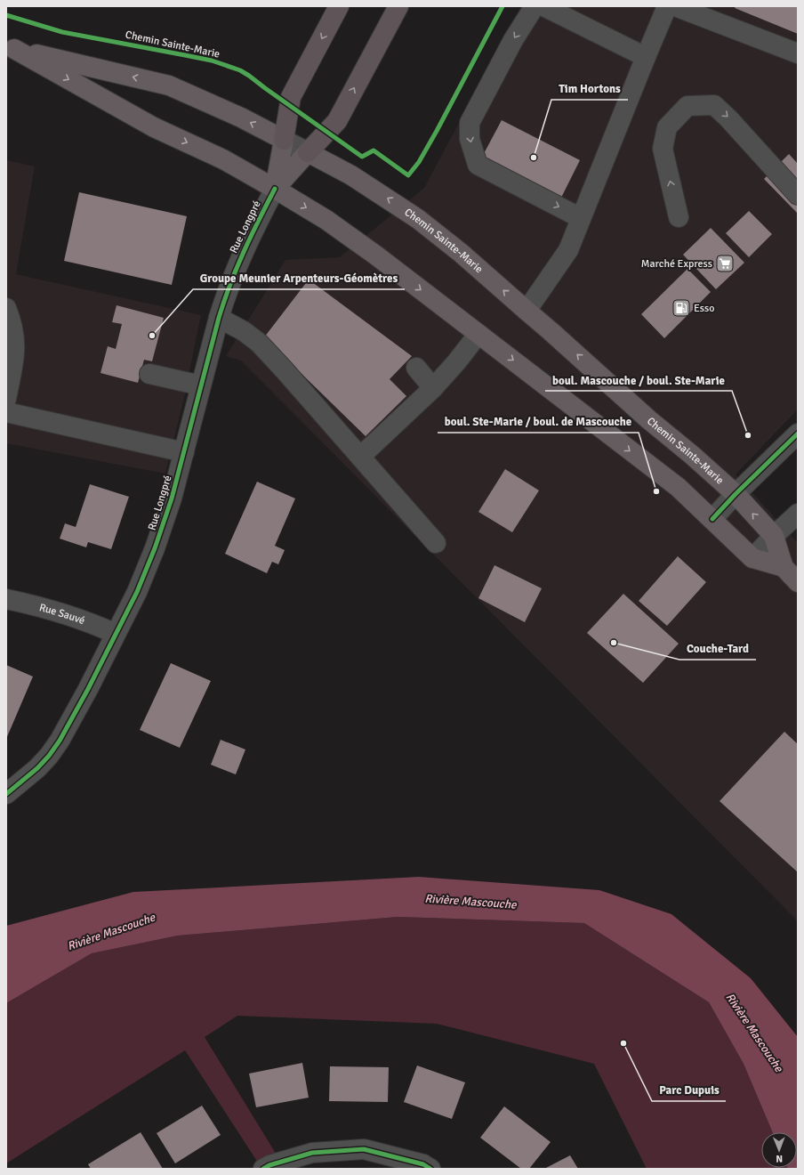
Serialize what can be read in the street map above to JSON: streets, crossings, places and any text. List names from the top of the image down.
{
  "streets": {
    "main road": ["Chemin Sainte-Marie", "Rue Longpré"],
    "street": ["Rue Sauvé"]
  },
  "crossings": [
    ["Chemin Sainte-Marie", "Rue Longpré"],
    ["Rue Longpré", "Rue Sauvé"]
  ],
  "water": ["Rivière Mascouche"],
  "places": {
    "other": [
      "Tim Hortons",
      "Groupe Meunier Arpenteurs-Géomètres",
      "boul. Mascouche / boul. Ste-Marie",
      "boul. Ste-Marie / boul. de Mascouche",
      "Couche-Tard",
      "Parc Dupuis"
    ],
    "supermarket": ["Marché Express"],
    "fuel station": ["Esso"]
  },
  "north": "bottom"
}
